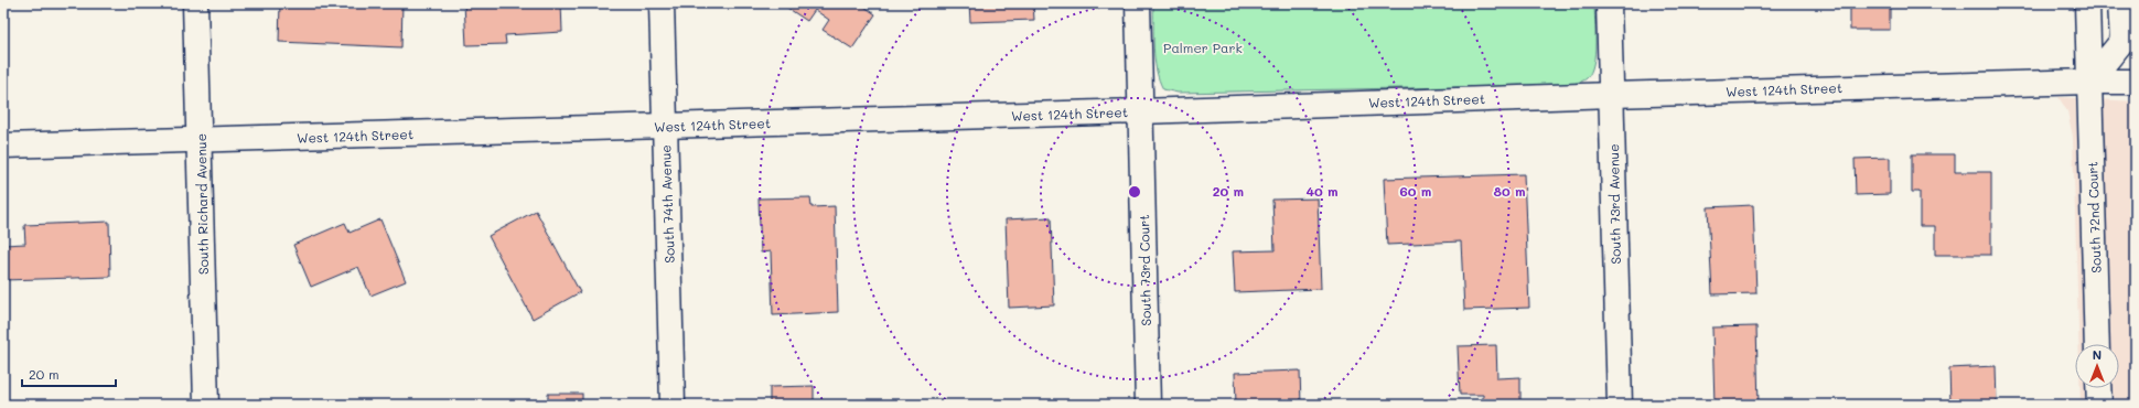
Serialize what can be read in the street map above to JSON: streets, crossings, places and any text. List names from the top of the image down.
{
  "streets": {
    "street": [
      "West 124th Street",
      "South Richard Avenue",
      "South 74th Avenue",
      "South 73rd Avenue",
      "South 72nd Court",
      "South 73rd Court"
    ]
  },
  "crossings": [
    ["West 124th Street", "South Richard Avenue"],
    ["West 124th Street", "South 74th Avenue"],
    ["West 124th Street", "South 73rd Avenue"],
    ["West 124th Street", "South 72nd Court"],
    ["West 124th Street", "South 73rd Court"]
  ],
  "parks": ["Palmer Park"],
  "scale_bar": "20 m",
  "north": "top",
  "rings": [
    "20 m",
    "40 m",
    "60 m",
    "80 m"
  ]
}
